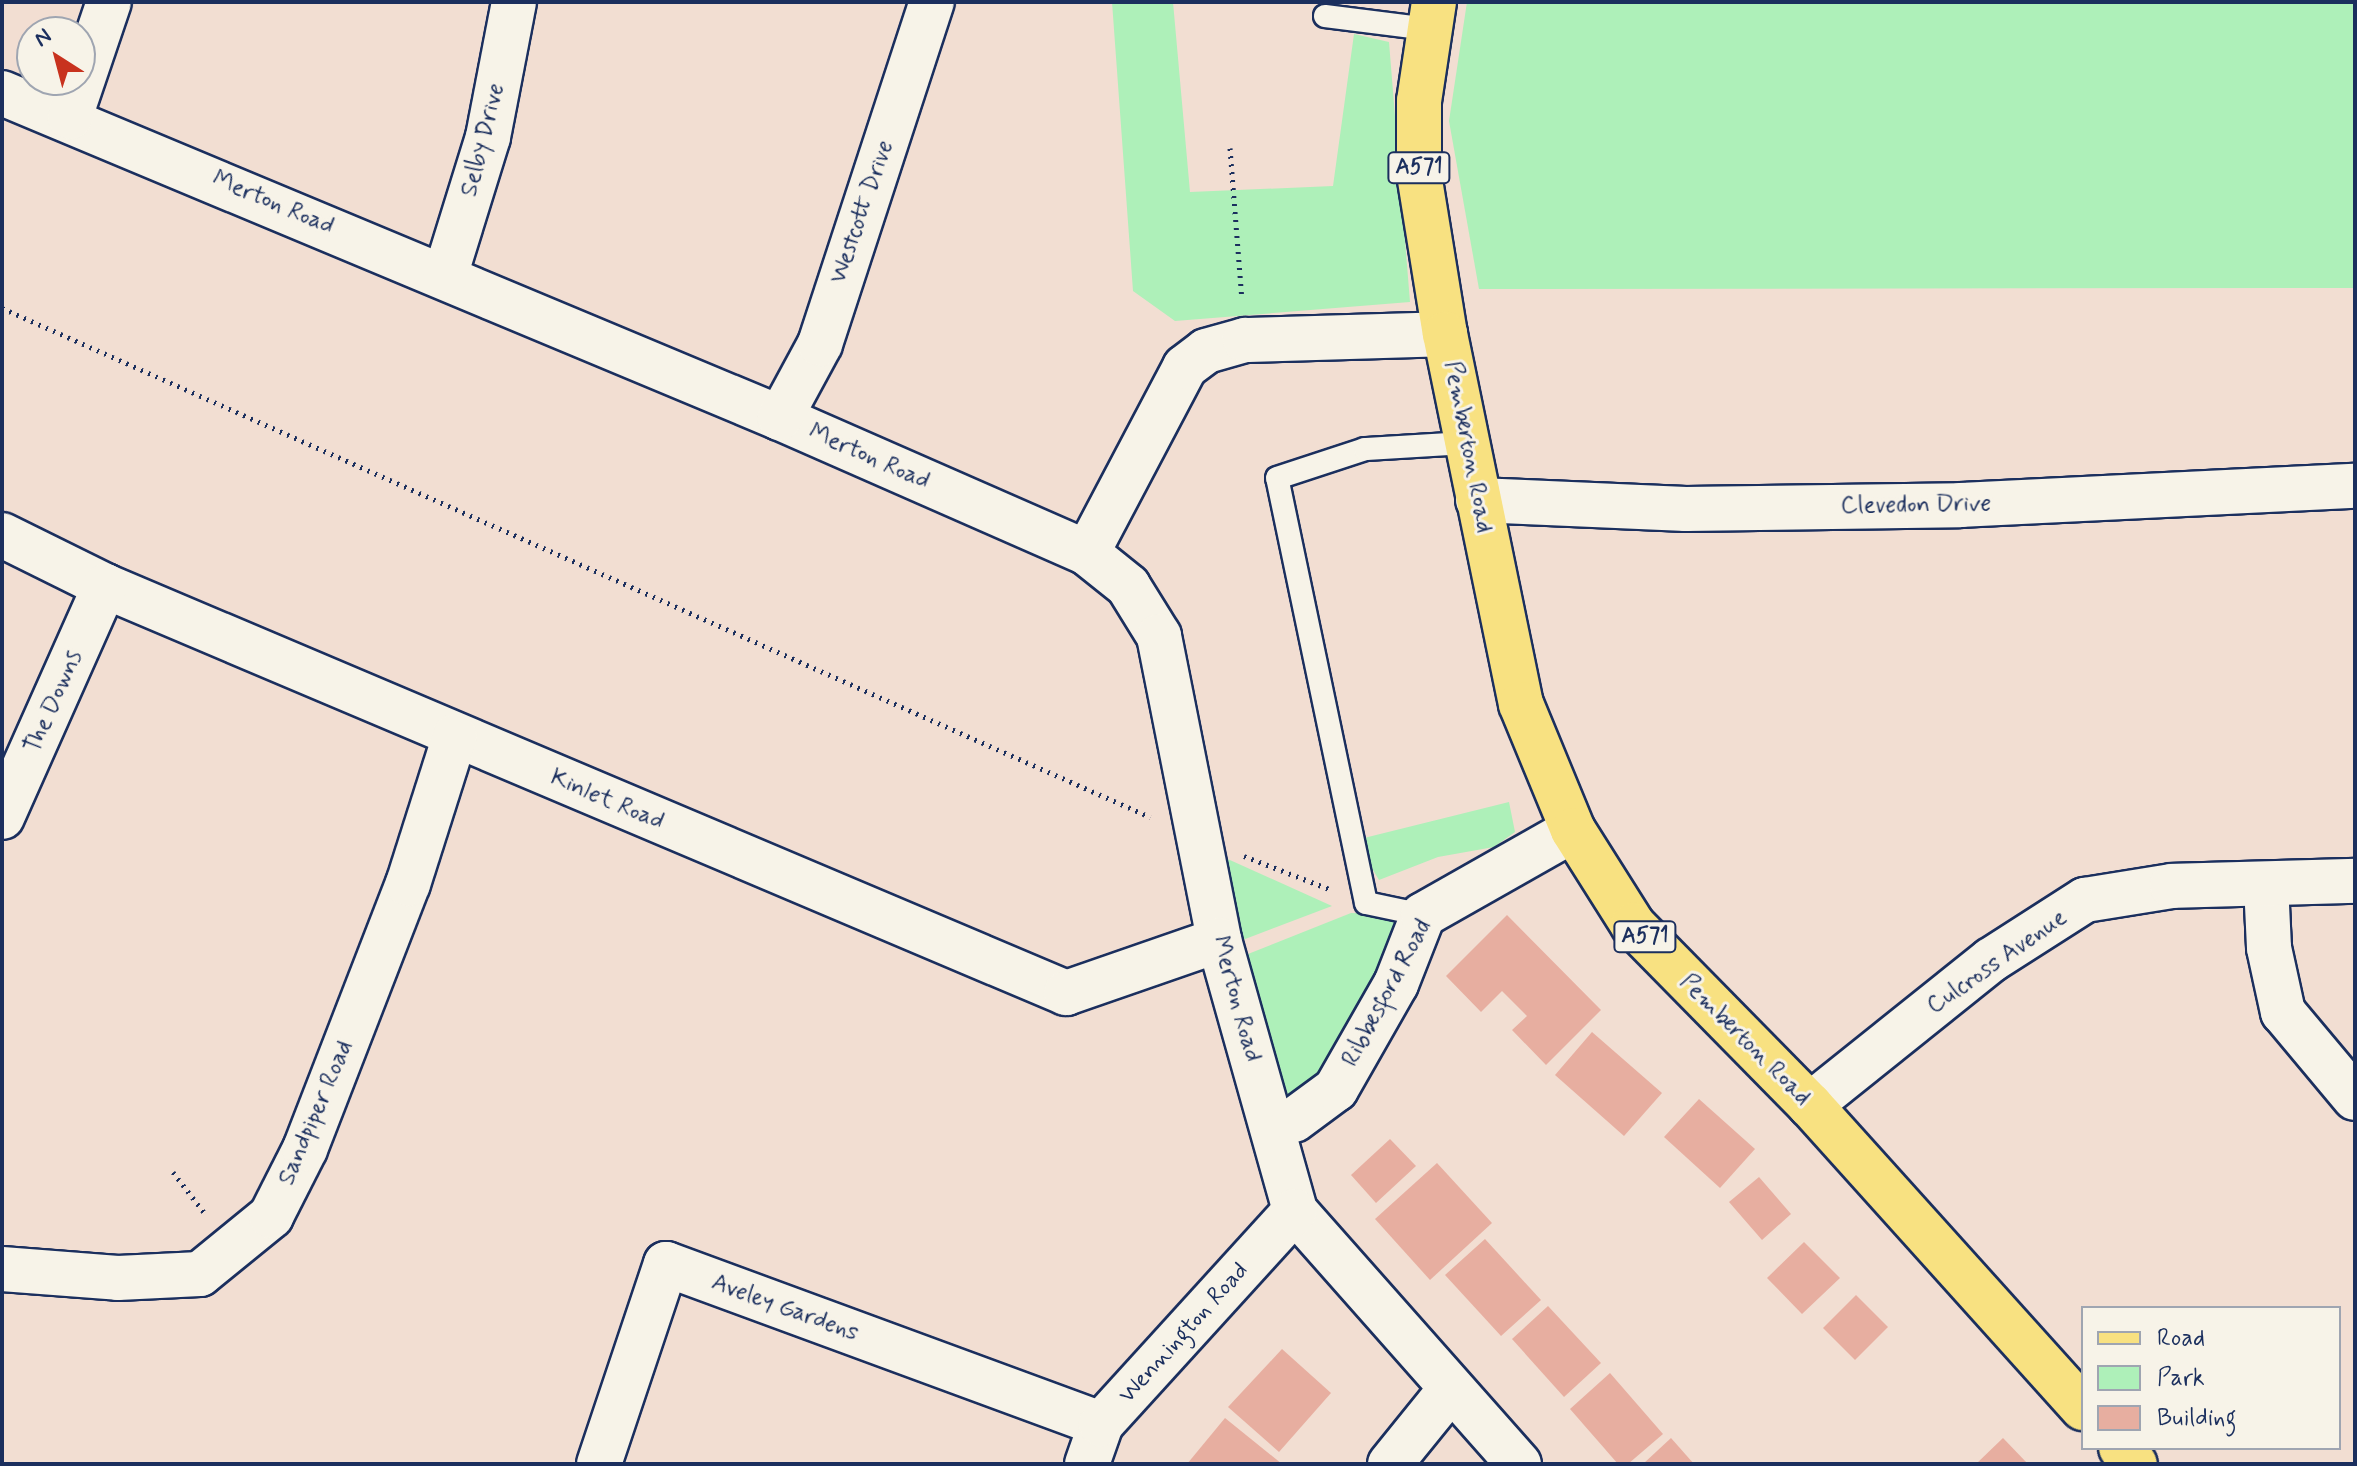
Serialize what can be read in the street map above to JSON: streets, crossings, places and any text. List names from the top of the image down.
{
  "streets": {
    "main road": ["A571", "Pemberton Road"],
    "street": [
      "Selby Drive",
      "Merton Road",
      "Westcott Drive",
      "Clevedon Drive",
      "The Downs",
      "Kinlet Road",
      "Culcross Avenue",
      "Ribbesford Road",
      "Sandpiper Road",
      "Aveley Gardens",
      "Wennington Road"
    ]
  },
  "crossings": [
    ["Selby Drive", "Merton Road"],
    ["A571", "Pemberton Road"],
    ["Merton Road", "Westcott Drive"],
    ["Merton Road", "Kinlet Road"],
    ["Merton Road", "Wennington Road"],
    ["Pemberton Road", "Clevedon Drive"],
    ["Pemberton Road", "Culcross Avenue"],
    ["Pemberton Road", "Ribbesford Road"],
    ["The Downs", "Kinlet Road"],
    ["Kinlet Road", "Sandpiper Road"],
    ["Aveley Gardens", "Wennington Road"]
  ],
  "legend": ["Road", "Park", "Building"],
  "north": "top left"
}
